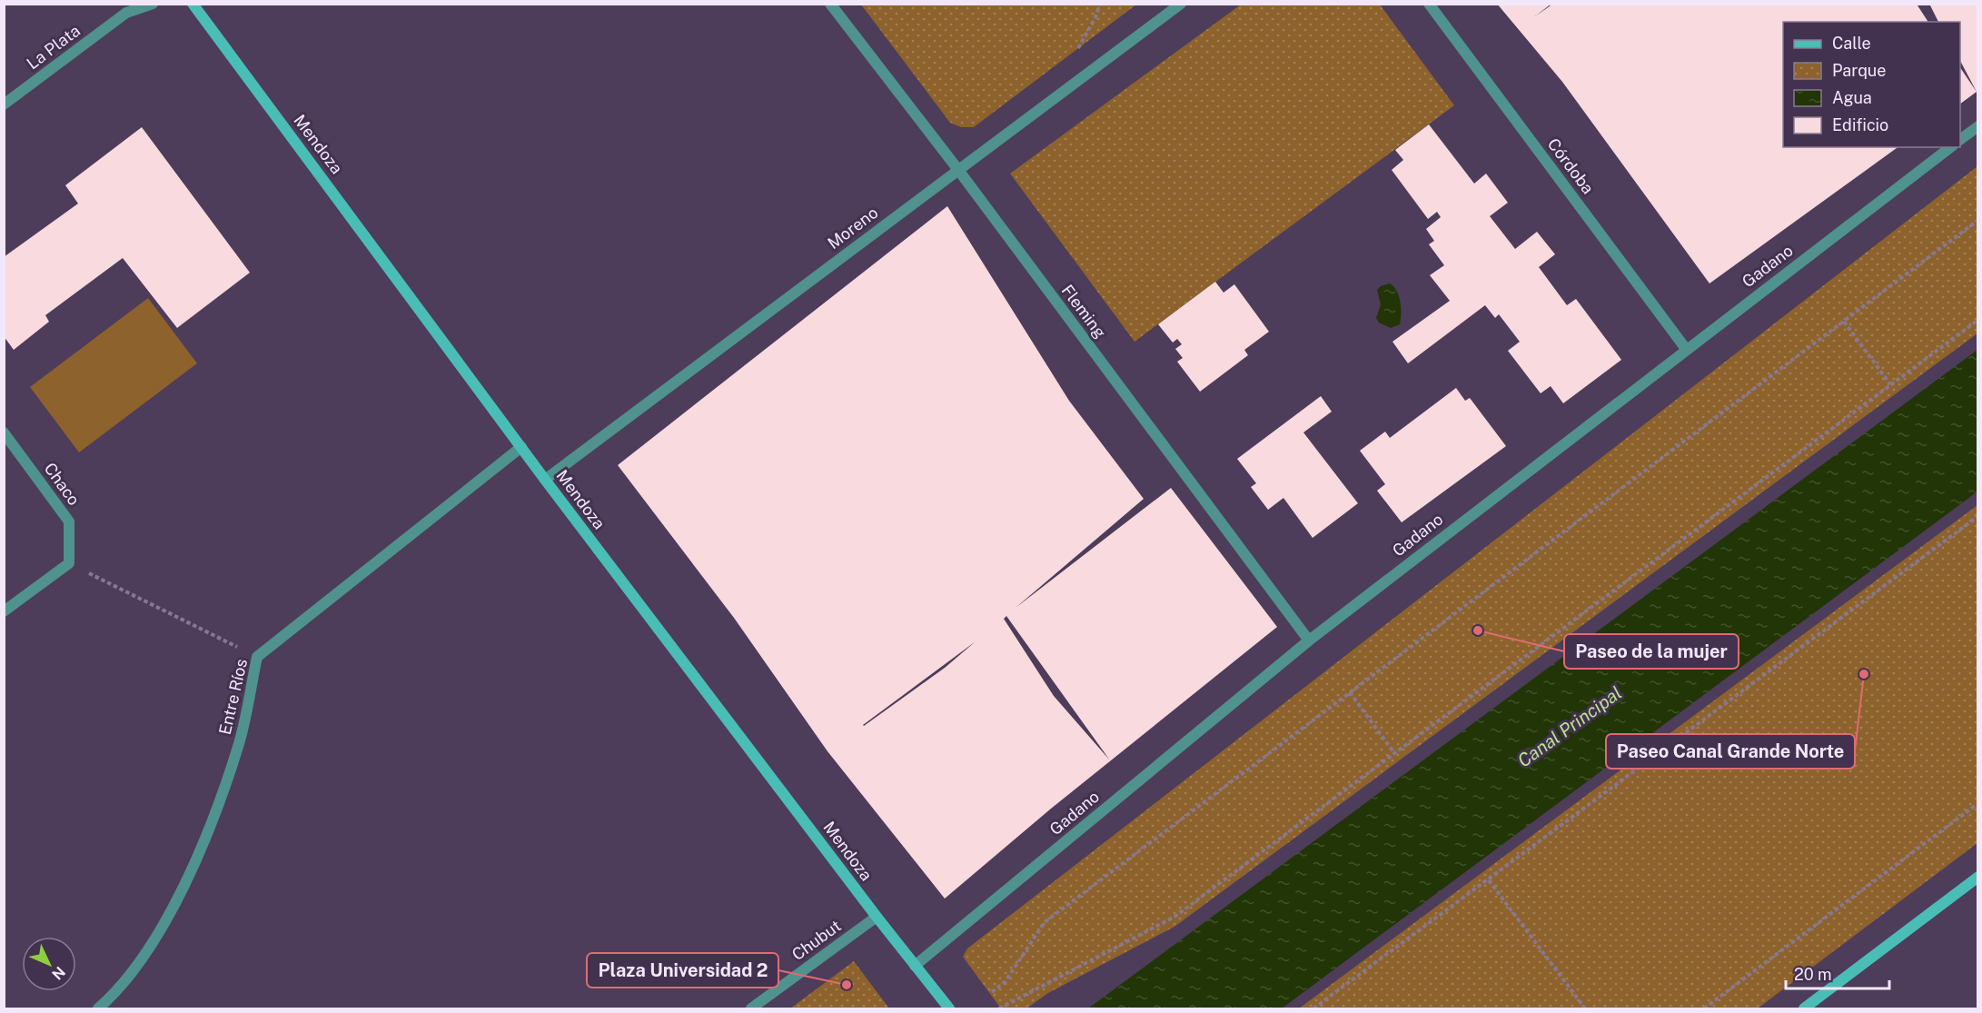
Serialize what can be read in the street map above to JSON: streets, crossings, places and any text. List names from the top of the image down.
{
  "streets": {
    "main road": ["Mendoza"],
    "street": [
      "La Plata",
      "Córdoba",
      "Moreno",
      "Gadano",
      "Fleming",
      "Chaco",
      "Entre Ríos",
      "Chubut"
    ]
  },
  "crossings": [
    ["Mendoza", "Moreno"],
    ["Mendoza", "Gadano"],
    ["Mendoza", "Entre Ríos"],
    ["Mendoza", "Chubut"],
    ["Córdoba", "Gadano"],
    ["Moreno", "Fleming"],
    ["Gadano", "Fleming"]
  ],
  "water": ["Canal Principal"],
  "places": ["Paseo de la mujer", "Paseo Canal Grande Norte", "Plaza Universidad 2"],
  "legend": [
    "Calle",
    "Parque",
    "Agua",
    "Edificio"
  ],
  "scale_bar": "20 m",
  "north": "bottom right"
}
